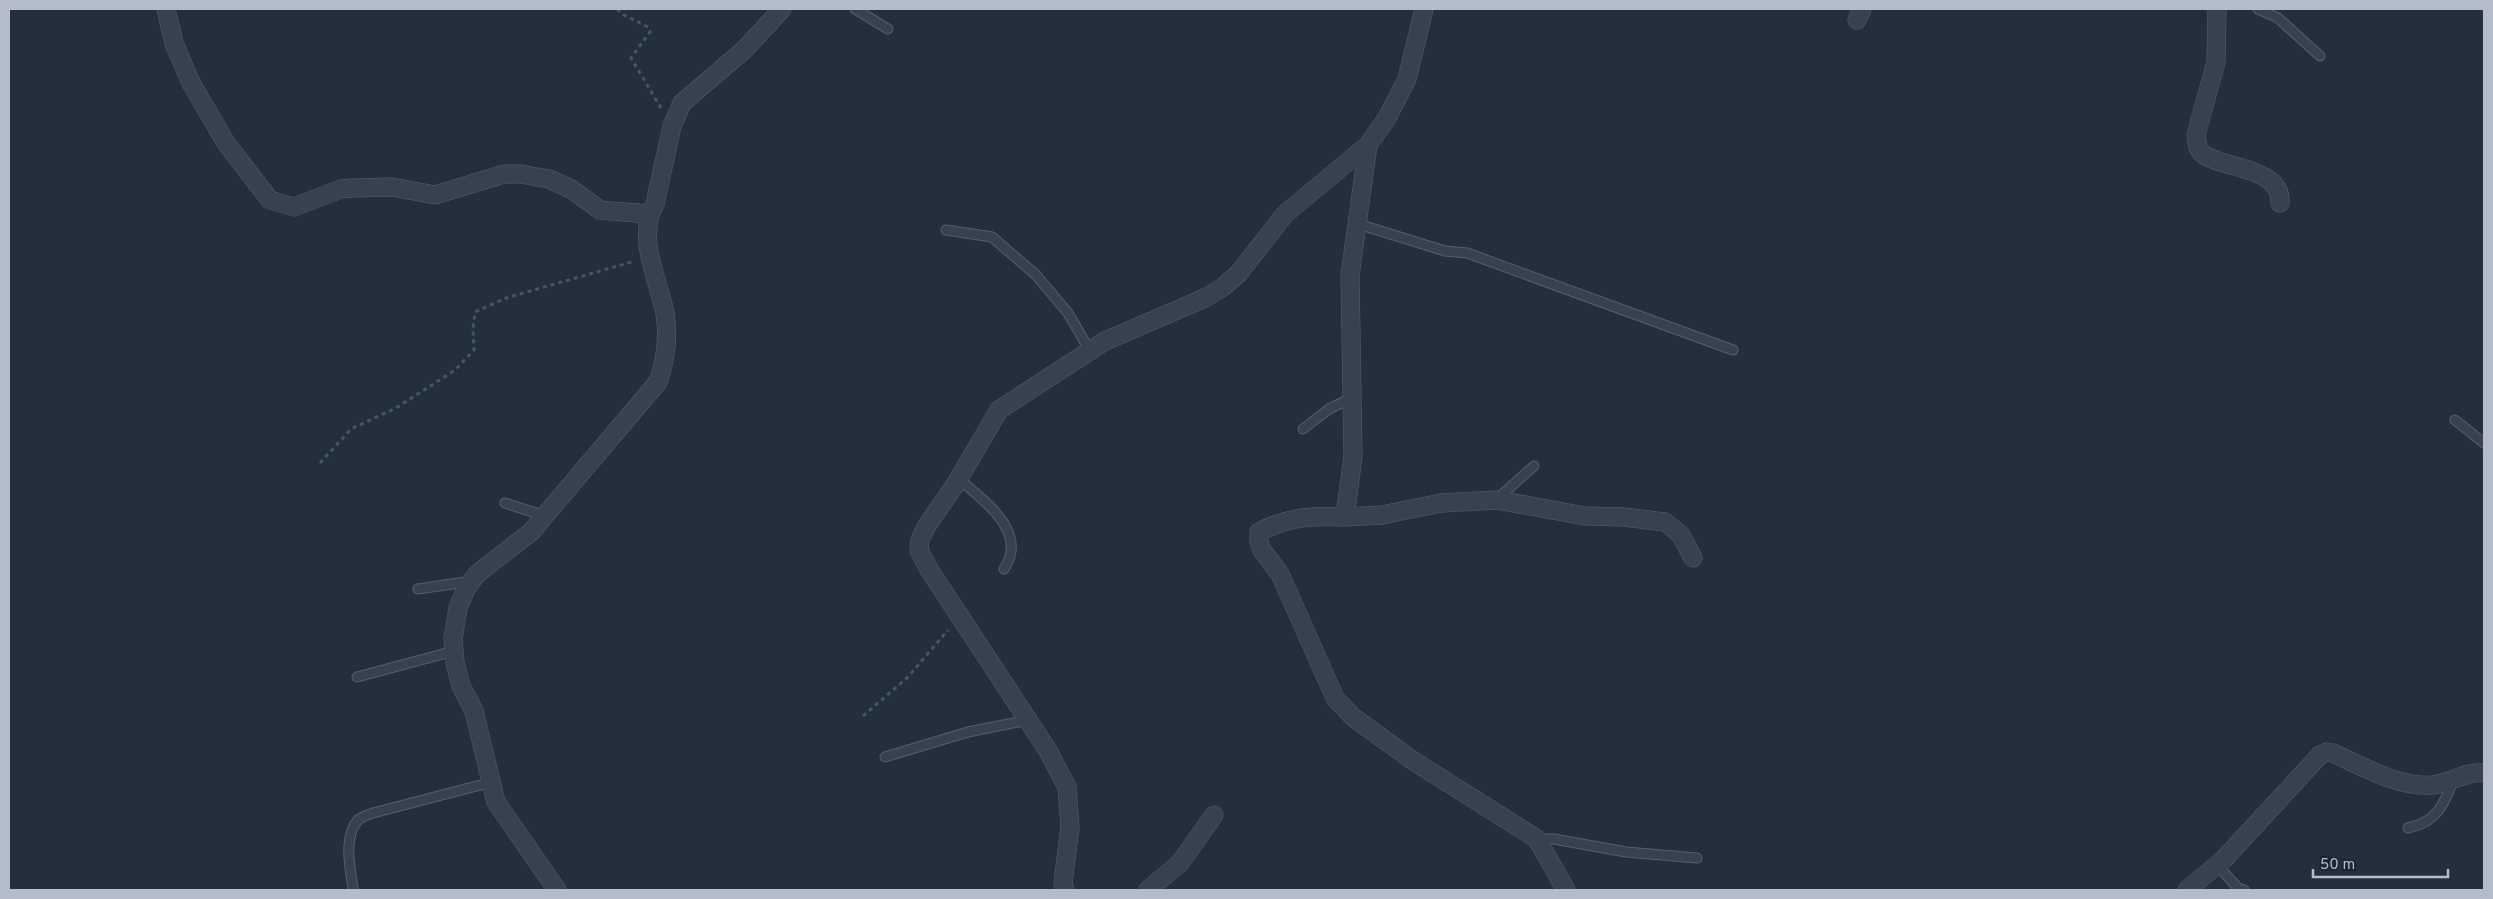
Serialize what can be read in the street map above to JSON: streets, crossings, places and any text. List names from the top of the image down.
{
  "scale_bar": "50 m"
}
